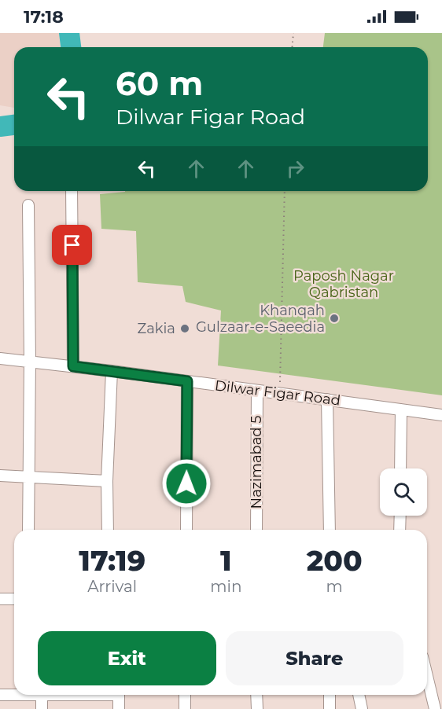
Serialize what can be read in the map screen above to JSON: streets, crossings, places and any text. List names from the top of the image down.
{
  "streets": {
    "street": ["Dilwar Figar Road", "Nazimabad 5"]
  },
  "crossings": [
    ["Dilwar Figar Road", "Nazimabad 5"]
  ],
  "parks": ["Paposh Nagar Qabristan"],
  "places": ["Khanqah Gulzaar-e-Saeedia", "Zakia"],
  "page": {
    "status": "17:18",
    "turn": ["60 m", "Dilwar Figar Road"],
    "eta": [
      "17:19",
      "Arrival",
      "1",
      "min",
      "200",
      "m"
    ],
    "buttons": ["Exit", "Share"]
  }
}
